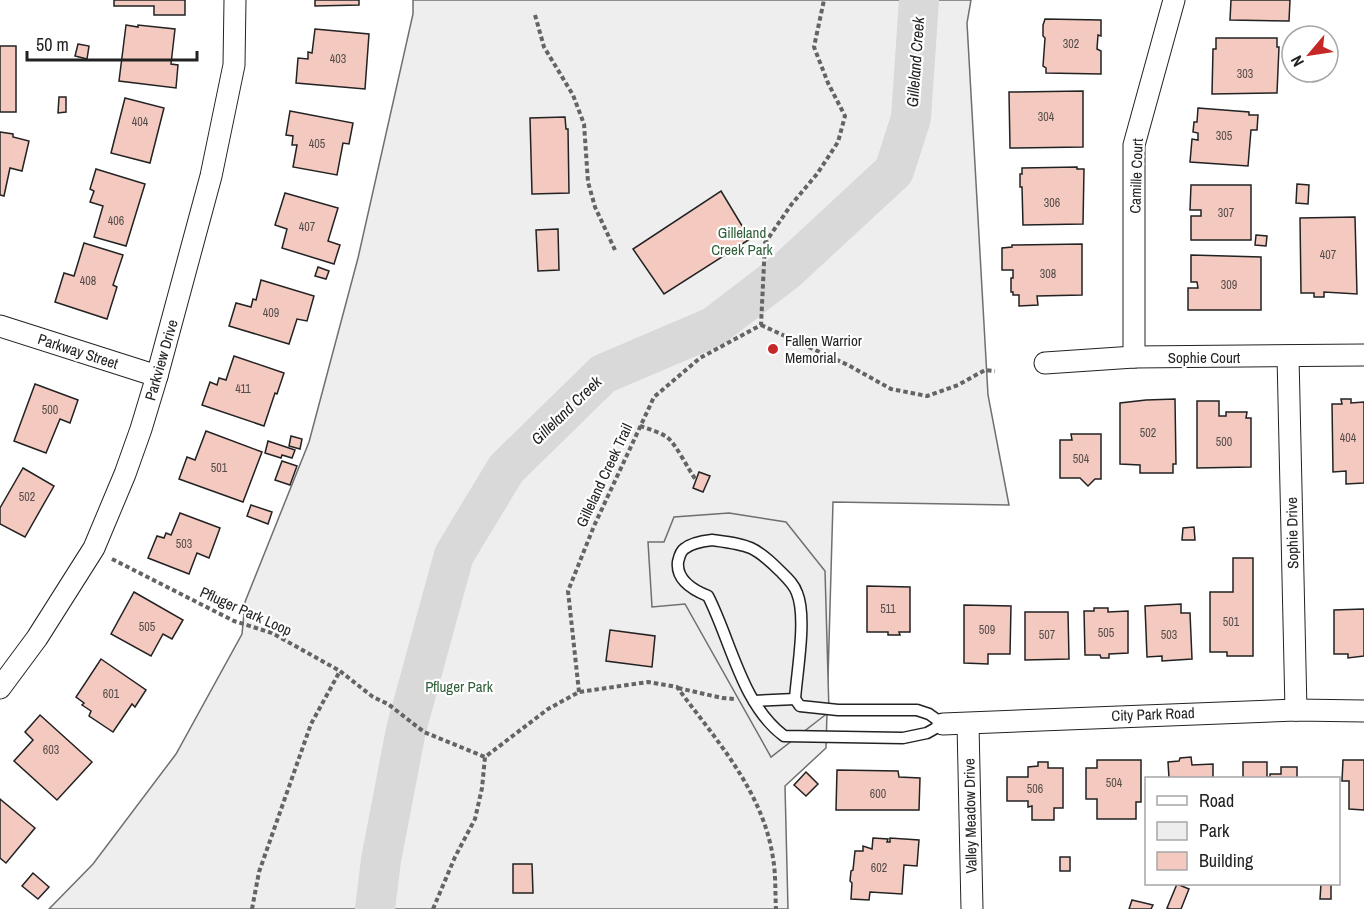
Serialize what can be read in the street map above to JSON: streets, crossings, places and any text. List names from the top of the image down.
{
  "streets": {
    "street": [
      "Camille Court",
      "Parkway Street",
      "Sophie Court",
      "Parkview Drive",
      "Sophie Drive",
      "City Park Road",
      "Valley Meadow Drive"
    ],
    "path": ["Gilleland Creek Trail", "Pfluger Park Loop"]
  },
  "crossings": [
    ["Camille Court", "Sophie Court"],
    ["Parkway Street", "Parkview Drive"],
    ["Sophie Court", "Sophie Drive"],
    ["Sophie Drive", "City Park Road"],
    ["City Park Road", "Valley Meadow Drive"]
  ],
  "water": ["Gilleland Creek"],
  "parks": ["Gilleland Creek Park", "Pfluger Park"],
  "places": ["Fallen Warrior Memorial"],
  "house_numbers": [
    "302",
    "403",
    "303",
    "304",
    "404",
    "305",
    "405",
    "306",
    "307",
    "406",
    "407",
    "407",
    "308",
    "408",
    "309",
    "409",
    "411",
    "500",
    "502",
    "404",
    "500",
    "504",
    "501",
    "502",
    "503",
    "511",
    "501",
    "505",
    "509",
    "505",
    "507",
    "503",
    "601",
    "603",
    "504",
    "506",
    "600",
    "602"
  ],
  "legend": ["Road", "Park", "Building"],
  "scale_bar": "50 m",
  "north": "bottom left"
}
